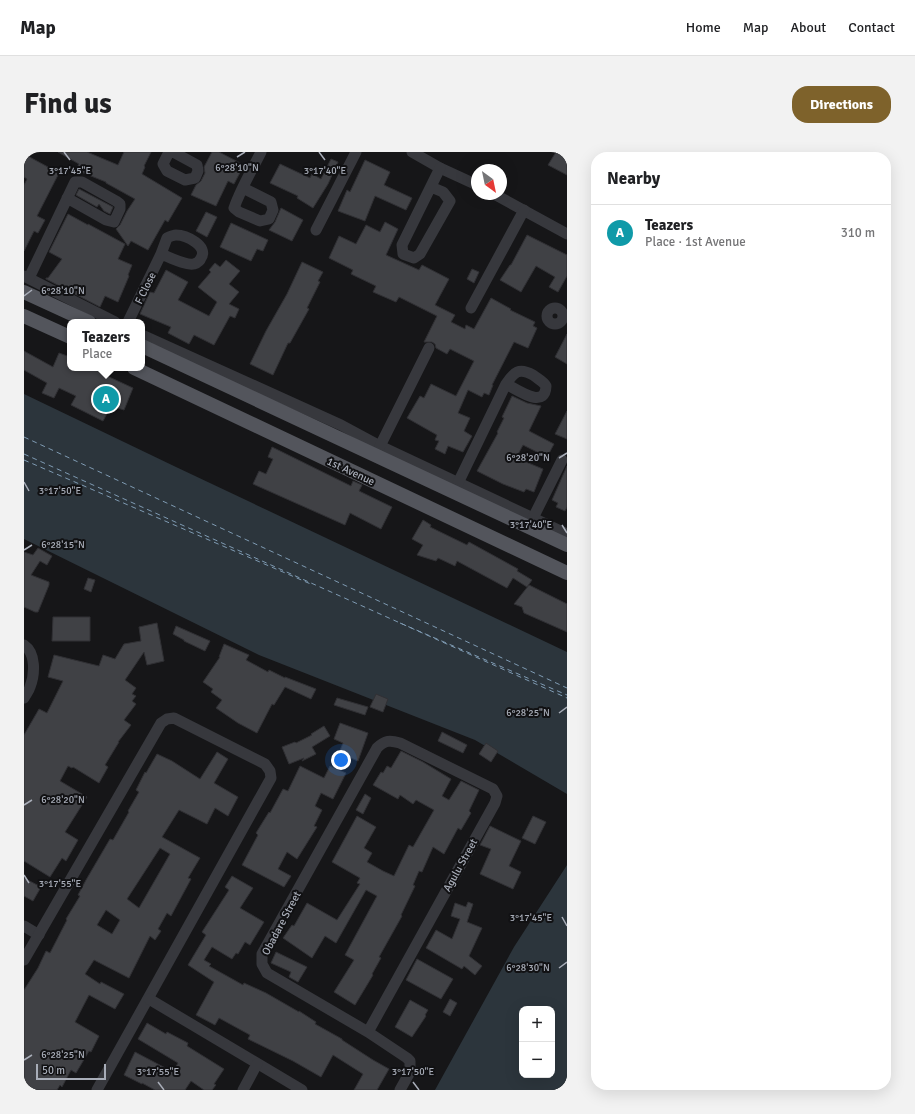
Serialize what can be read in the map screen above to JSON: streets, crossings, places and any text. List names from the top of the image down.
{
  "streets": {
    "main road": ["1st Avenue"],
    "street": ["F Close", "Agulu Street", "Obadare Street"]
  },
  "crossings": [
    ["Agulu Street", "Obadare Street"]
  ],
  "scale_bar": "50 m",
  "north": "bottom right",
  "page": {
    "header": "Map",
    "nav": [
      "Home",
      "Map",
      "About",
      "Contact"
    ],
    "buttons": "Directions",
    "title": "Find us",
    "heading": "Nearby",
    "list": [
      {
        "mark": "A",
        "name": "Teazers",
        "note": "Place · 1st Avenue",
        "value": "310 m"
      }
    ],
    "popup": ["Teazers", "Place"],
    "pins": "A",
    "map_buttons": ["+", "−"],
    "scale": "50 m"
  },
  "coordinates": [
    "6°28'10\"N",
    "3°17'45\"E",
    "3°17'40\"E",
    "6°28'20\"N",
    "3°17'50\"E",
    "6°28'15\"N",
    "6°28'25\"N",
    "3°17'55\"E",
    "6°28'30\"N"
  ]
}
